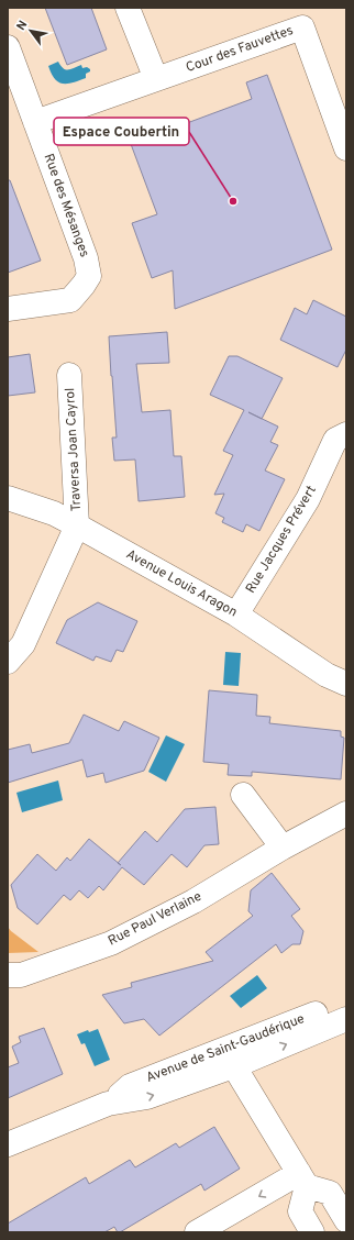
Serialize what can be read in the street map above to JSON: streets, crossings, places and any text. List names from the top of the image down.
{
  "streets": {
    "street": [
      "Cour des Fauvettes",
      "Rue des Mésanges",
      "Traversa Joan Cayrol",
      "Rue Jacques Prévert",
      "Avenue Louis Aragon",
      "Rue Paul Verlaine",
      "Avenue de Saint-Gaudérique"
    ]
  },
  "crossings": [
    ["Cour des Fauvettes", "Rue des Mésanges"],
    ["Traversa Joan Cayrol", "Avenue Louis Aragon"],
    ["Rue Jacques Prévert", "Avenue Louis Aragon"]
  ],
  "places": ["Espace Coubertin"],
  "north": "top left"
}
